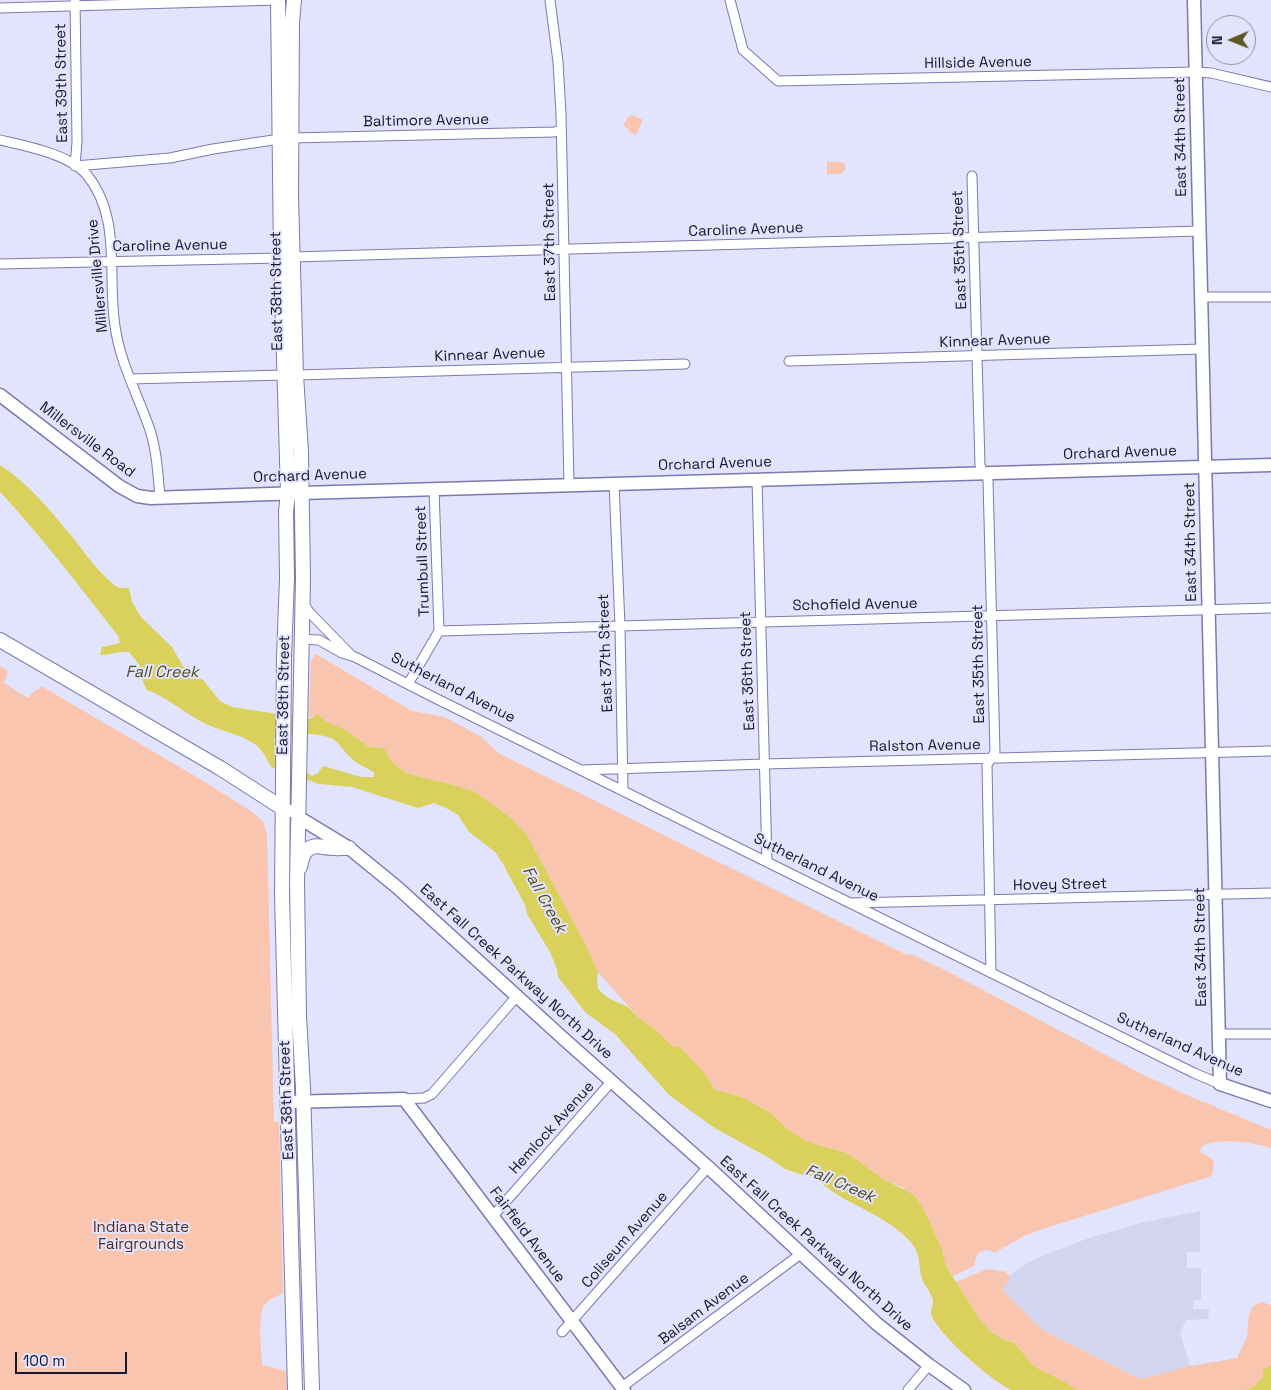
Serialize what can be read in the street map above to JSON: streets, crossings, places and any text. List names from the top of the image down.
{
  "streets": {
    "main road": [
      "East 34th Street",
      "East 38th Street",
      "Millersville Road",
      "Orchard Avenue",
      "Sutherland Avenue",
      "East Fall Creek Parkway North Drive",
      "Fairfield Avenue"
    ],
    "street": [
      "Hillside Avenue",
      "East 39th Street",
      "Baltimore Avenue",
      "Caroline Avenue",
      "East 37th Street",
      "East 35th Street",
      "Millersville Drive",
      "Kinnear Avenue",
      "Trumbull Street",
      "Schofield Avenue",
      "East 36th Street",
      "Ralston Avenue",
      "Hovey Street",
      "Hemlock Avenue",
      "Coliseum Avenue",
      "Balsam Avenue"
    ]
  },
  "crossings": [
    ["Hillside Avenue", "East 34th Street"],
    ["East 39th Street", "Baltimore Avenue"],
    ["East 39th Street", "Millersville Drive"],
    ["Baltimore Avenue", "East 37th Street"],
    ["Baltimore Avenue", "Millersville Drive"],
    ["Baltimore Avenue", "East 38th Street"],
    ["East 34th Street", "Caroline Avenue"],
    ["East 34th Street", "Kinnear Avenue"],
    ["East 34th Street", "Orchard Avenue"],
    ["East 34th Street", "Schofield Avenue"],
    ["East 34th Street", "Sutherland Avenue"],
    ["East 34th Street", "Ralston Avenue"],
    ["East 34th Street", "Hovey Street"],
    ["Caroline Avenue", "East 37th Street"],
    ["Caroline Avenue", "East 35th Street"],
    ["Caroline Avenue", "Millersville Drive"],
    ["Caroline Avenue", "East 38th Street"],
    ["East 37th Street", "Kinnear Avenue"],
    ["East 37th Street", "Orchard Avenue"],
    ["East 37th Street", "Schofield Avenue"],
    ["East 37th Street", "Sutherland Avenue"],
    ["East 37th Street", "Ralston Avenue"],
    ["East 35th Street", "Kinnear Avenue"],
    ["East 35th Street", "Orchard Avenue"],
    ["East 35th Street", "Schofield Avenue"],
    ["East 35th Street", "Sutherland Avenue"],
    ["East 35th Street", "Ralston Avenue"],
    ["East 35th Street", "Hovey Street"],
    ["Millersville Drive", "Kinnear Avenue"],
    ["Millersville Drive", "Millersville Road"],
    ["Millersville Drive", "Orchard Avenue"],
    ["East 38th Street", "Kinnear Avenue"],
    ["East 38th Street", "Orchard Avenue"],
    ["East 38th Street", "Sutherland Avenue"],
    ["East 38th Street", "East Fall Creek Parkway North Drive"],
    ["Millersville Road", "Orchard Avenue"],
    ["Orchard Avenue", "Trumbull Street"],
    ["Orchard Avenue", "East 36th Street"],
    ["Trumbull Street", "Schofield Avenue"],
    ["Trumbull Street", "Sutherland Avenue"],
    ["Schofield Avenue", "East 36th Street"],
    ["East 36th Street", "Sutherland Avenue"],
    ["East 36th Street", "Ralston Avenue"],
    ["Sutherland Avenue", "Ralston Avenue"],
    ["Sutherland Avenue", "Hovey Street"],
    ["East Fall Creek Parkway North Drive", "Hemlock Avenue"],
    ["East Fall Creek Parkway North Drive", "Coliseum Avenue"],
    ["East Fall Creek Parkway North Drive", "Balsam Avenue"],
    ["Hemlock Avenue", "Fairfield Avenue"],
    ["Fairfield Avenue", "Coliseum Avenue"],
    ["Fairfield Avenue", "Balsam Avenue"]
  ],
  "water": ["Fall Creek"],
  "parks": ["Indiana State Fairgrounds"],
  "scale_bar": "100 m",
  "north": "left"
}
